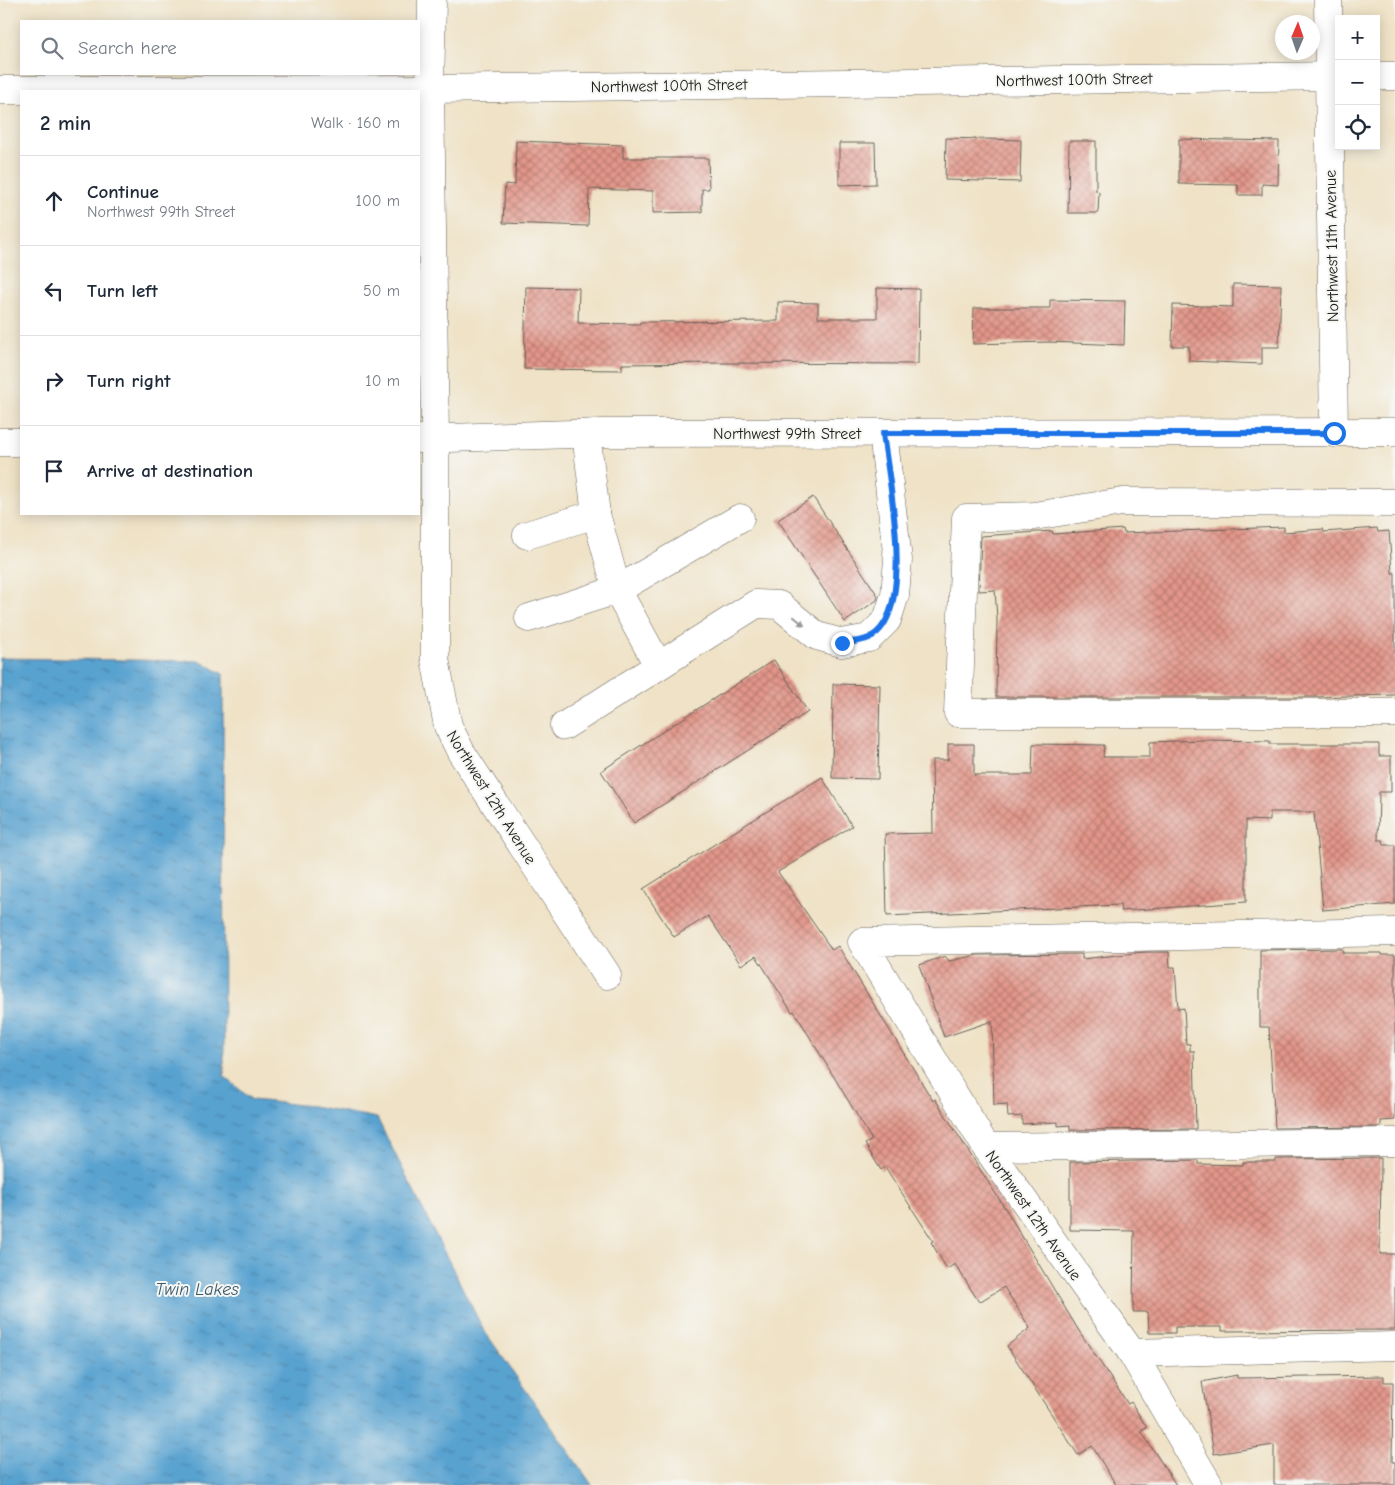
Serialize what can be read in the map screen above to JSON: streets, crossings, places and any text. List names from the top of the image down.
{
  "streets": {
    "street": [
      "Northwest 100th Street",
      "Northwest 11th Avenue",
      "Northwest 99th Street",
      "Northwest 12th Avenue"
    ]
  },
  "crossings": [
    ["Northwest 100th Street", "Northwest 11th Avenue"],
    ["Northwest 100th Street", "Northwest 12th Avenue"],
    ["Northwest 11th Avenue", "Northwest 99th Street"],
    ["Northwest 99th Street", "Northwest 12th Avenue"]
  ],
  "water": ["Twin Lakes"],
  "north": "top",
  "page": {
    "map_buttons": ["+", "−"],
    "search": "Search here",
    "heading": ["2 min", "Walk · 160 m"],
    "list": [
      ["Continue", "Northwest 99th Street", "100 m"],
      ["Turn left", "50 m"],
      ["Turn right", "10 m"],
      "Arrive at destination"
    ]
  }
}
